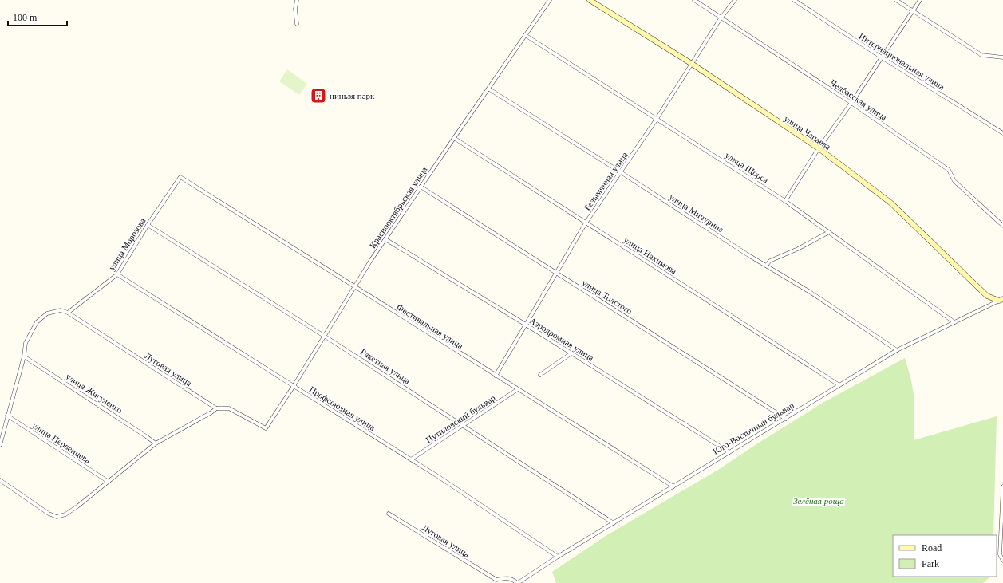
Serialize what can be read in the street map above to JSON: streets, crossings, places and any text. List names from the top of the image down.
{
  "streets": {
    "main road": ["улица Чапаева"],
    "street": [
      "Интернациональная улица",
      "Челбасская улица",
      "улица Щорса",
      "Безымянная улица",
      "Краснооктябрьская улица",
      "улица Мичурина",
      "улица Морозова",
      "улица Нахимова",
      "улица Толстого",
      "Фестивальная улица",
      "Аэродромная улица",
      "Ракетная улица",
      "Луговая улица",
      "улица Жигуленко",
      "Профсоюзная улица",
      "Путиловский бульвар",
      "Юго-Восточный бульвар",
      "улица Первенцева"
    ]
  },
  "crossings": [
    ["Челбасская улица", "Безымянная улица"],
    ["улица Чапаева", "Безымянная улица"],
    ["улица Чапаева", "Юго-Восточный бульвар"],
    ["улица Щорса", "Безымянная улица"],
    ["улица Щорса", "Краснооктябрьская улица"],
    ["улица Щорса", "Юго-Восточный бульвар"],
    ["Безымянная улица", "улица Мичурина"],
    ["Безымянная улица", "улица Нахимова"],
    ["Безымянная улица", "улица Толстого"],
    ["Безымянная улица", "Фестивальная улица"],
    ["Безымянная улица", "Аэродромная улица"],
    ["Краснооктябрьская улица", "улица Мичурина"],
    ["Краснооктябрьская улица", "улица Нахимова"],
    ["Краснооктябрьская улица", "улица Толстого"],
    ["Краснооктябрьская улица", "Фестивальная улица"],
    ["Краснооктябрьская улица", "Аэродромная улица"],
    ["Краснооктябрьская улица", "Ракетная улица"],
    ["Краснооктябрьская улица", "Луговая улица"],
    ["Краснооктябрьская улица", "Профсоюзная улица"],
    ["улица Мичурина", "Юго-Восточный бульвар"],
    ["улица Морозова", "Фестивальная улица"],
    ["улица Морозова", "Ракетная улица"],
    ["улица Морозова", "Луговая улица"],
    ["улица Морозова", "Профсоюзная улица"],
    ["улица Нахимова", "Юго-Восточный бульвар"],
    ["улица Толстого", "Юго-Восточный бульвар"],
    ["Фестивальная улица", "Путиловский бульвар"],
    ["Фестивальная улица", "Юго-Восточный бульвар"],
    ["Аэродромная улица", "Юго-Восточный бульвар"],
    ["Ракетная улица", "Путиловский бульвар"],
    ["Ракетная улица", "Юго-Восточный бульвар"],
    ["Луговая улица", "Юго-Восточный бульвар"],
    ["Профсоюзная улица", "Путиловский бульвар"],
    ["Профсоюзная улица", "Юго-Восточный бульвар"]
  ],
  "parks": ["Зелёная роща"],
  "places": {
    "building": ["ниньзя парк"]
  },
  "legend": ["Road", "Park"],
  "scale_bar": "100 m"
}
